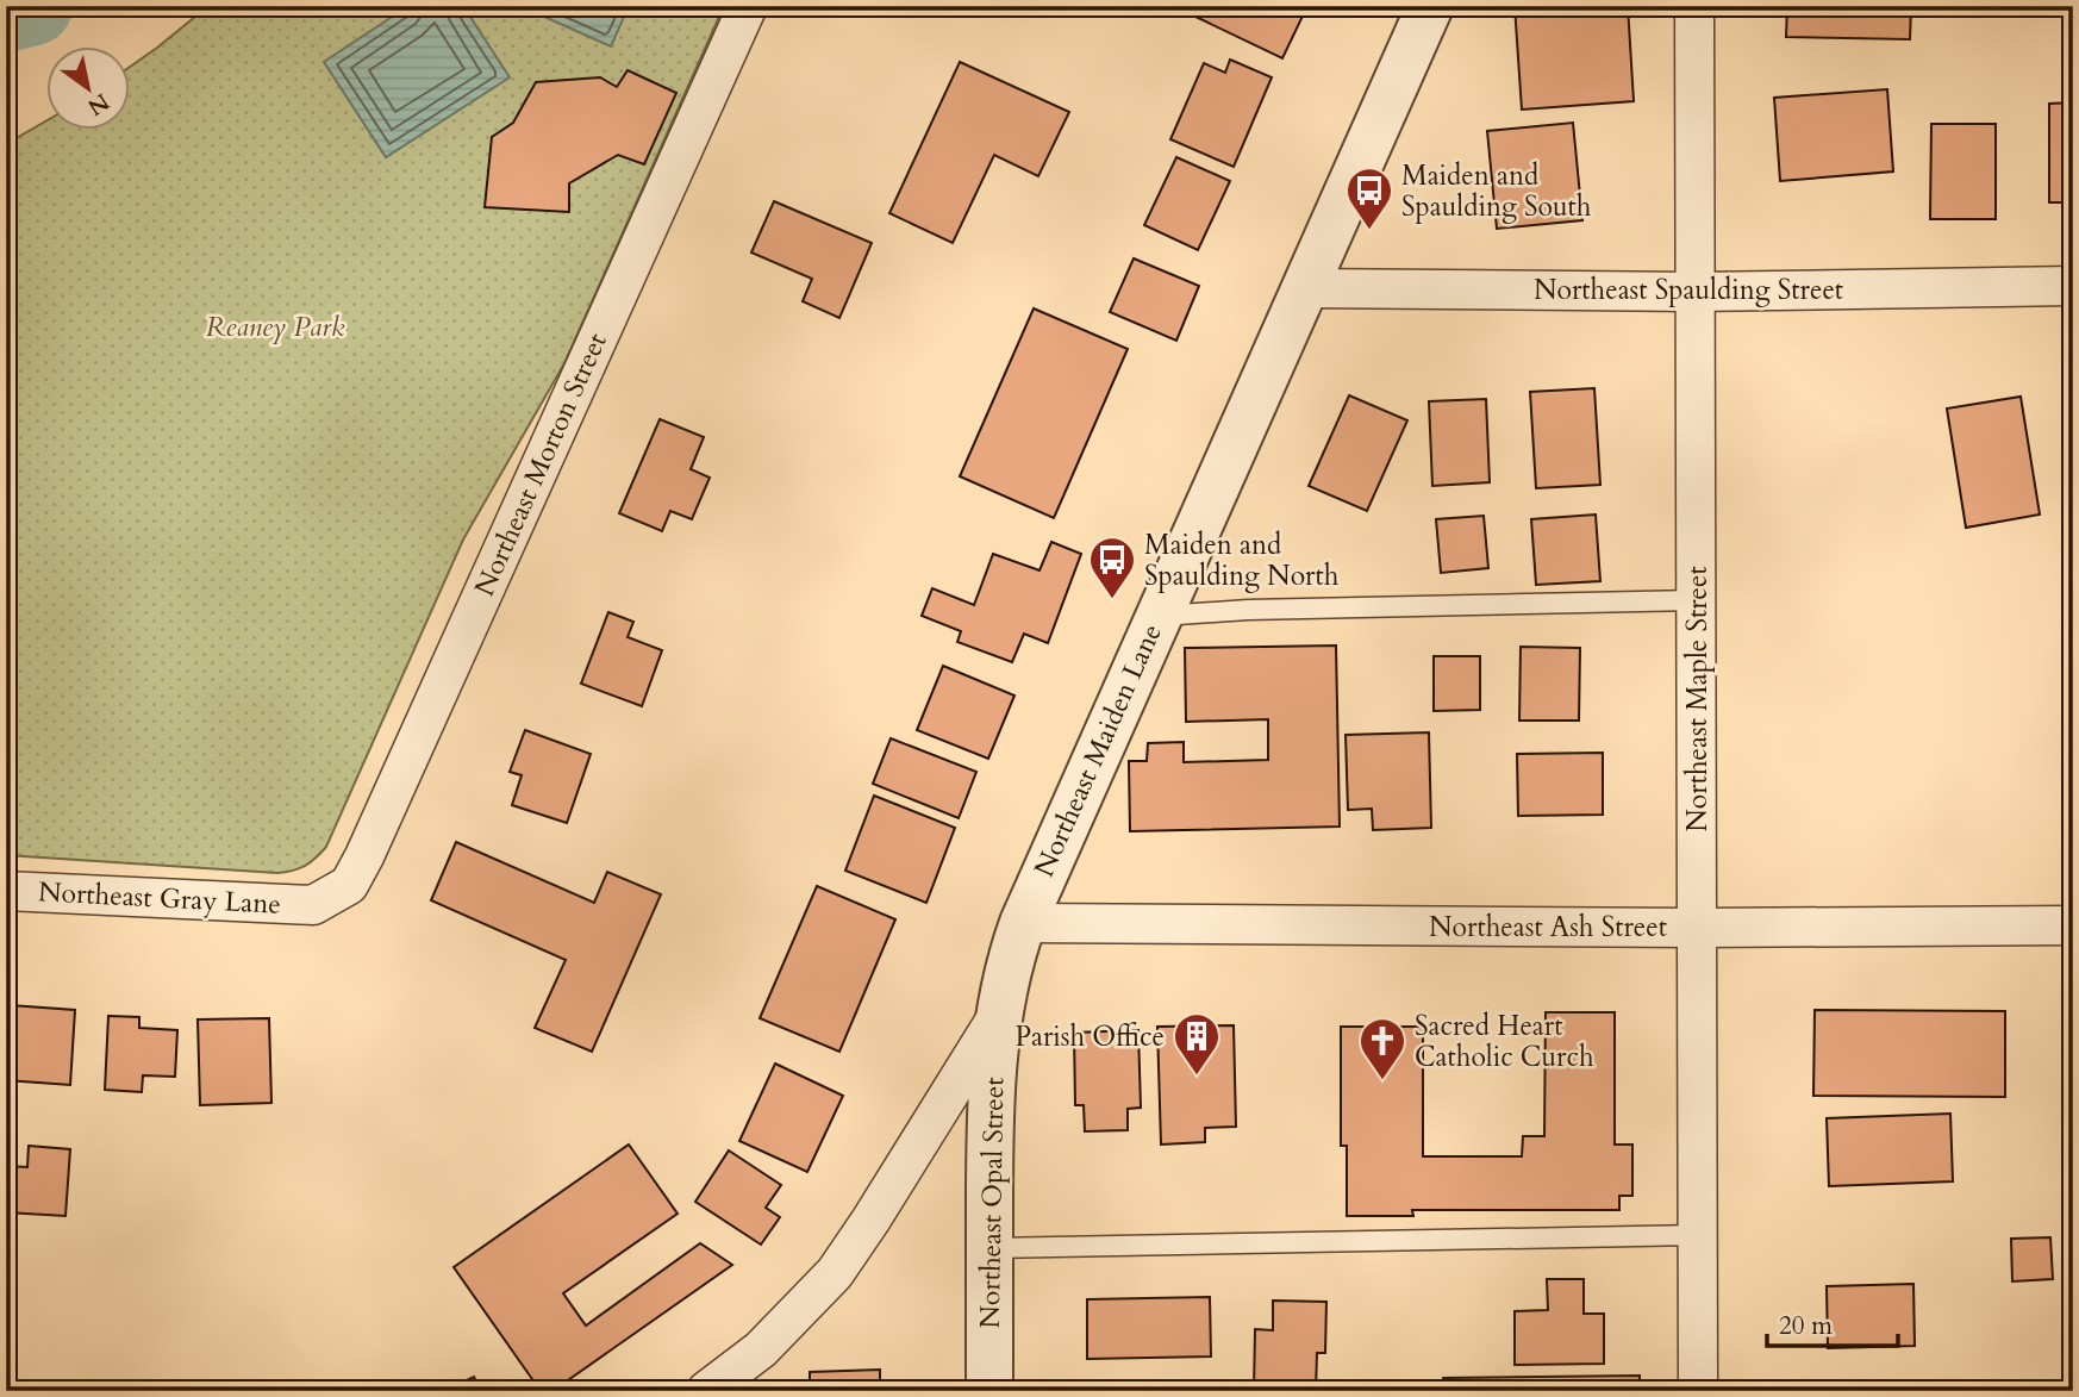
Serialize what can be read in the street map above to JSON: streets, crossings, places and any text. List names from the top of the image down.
{
  "streets": {
    "street": [
      "Northeast Spaulding Street",
      "Northeast Morton Street",
      "Northeast Maple Street",
      "Northeast Maiden Lane",
      "Northeast Gray Lane",
      "Northeast Ash Street",
      "Northeast Opal Street"
    ]
  },
  "crossings": [
    ["Northeast Spaulding Street", "Northeast Maple Street"],
    ["Northeast Spaulding Street", "Northeast Maiden Lane"],
    ["Northeast Morton Street", "Northeast Gray Lane"],
    ["Northeast Maple Street", "Northeast Ash Street"],
    ["Northeast Maiden Lane", "Northeast Ash Street"],
    ["Northeast Maiden Lane", "Northeast Opal Street"]
  ],
  "parks": ["Reaney Park"],
  "places": {
    "bus stop": ["Maiden and Spaulding South", "Maiden and Spaulding North"],
    "building": ["Parish Office"],
    "church": ["Sacred Heart Catholic Curch"]
  },
  "scale_bar": "20 m",
  "north": "bottom right"
}
